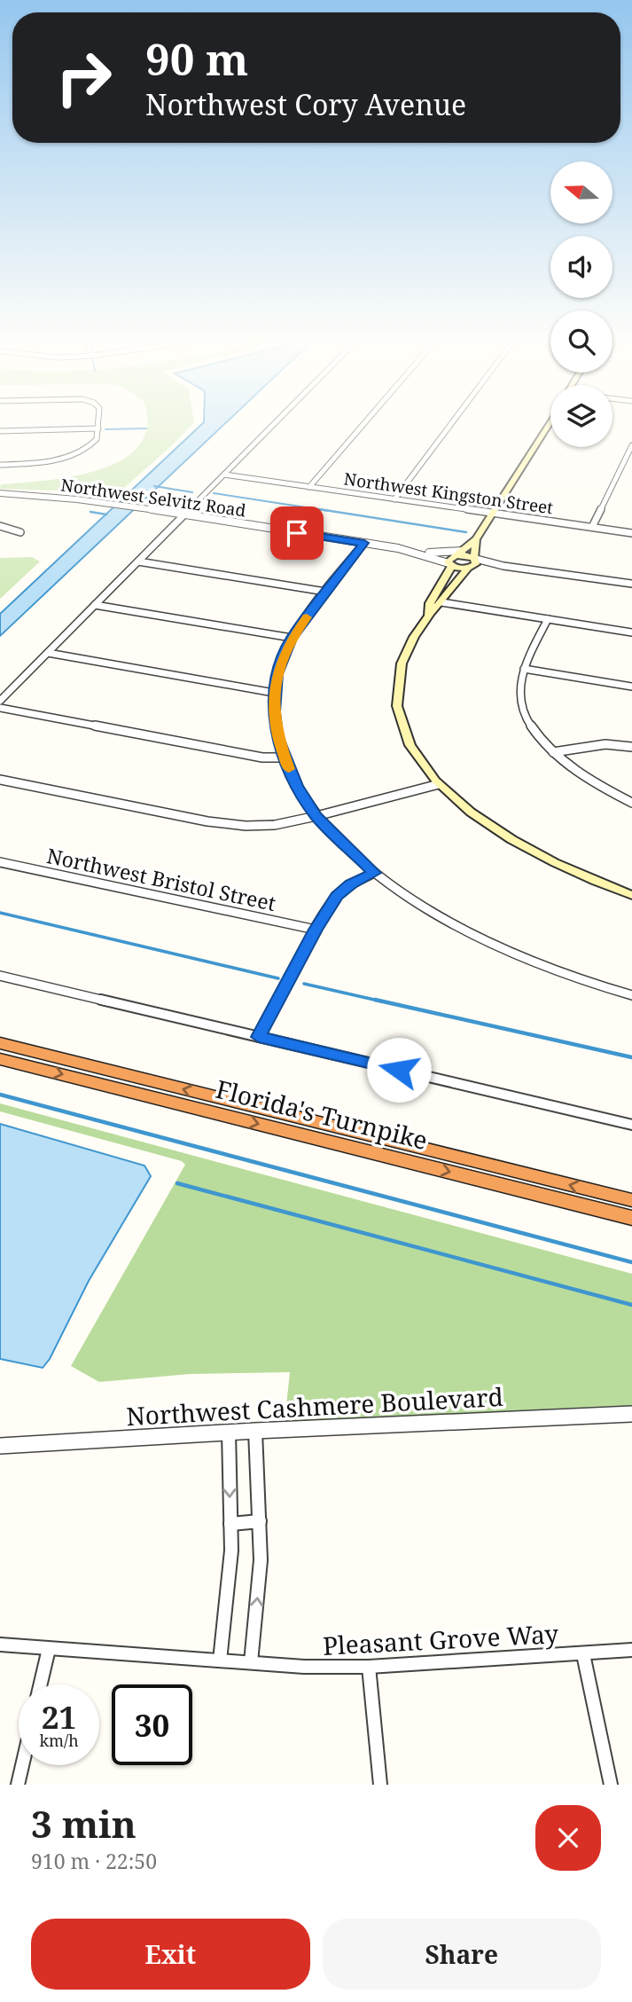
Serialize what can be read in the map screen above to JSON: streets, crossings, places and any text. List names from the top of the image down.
{
  "streets": {
    "highway": ["Florida's Turnpike"],
    "street": [
      "Northwest Kingston Street",
      "Northwest Selvitz Road",
      "Northwest Bristol Street",
      "Northwest Cashmere Boulevard",
      "Pleasant Grove Way"
    ]
  },
  "north": "left",
  "page": {
    "turn": ["90 m", "Northwest Cory Avenue"],
    "speed": "21 km/h",
    "limit": "30",
    "heading": ["3 min", "910 m · 22:50"],
    "buttons": ["Exit", "Share"]
  }
}
